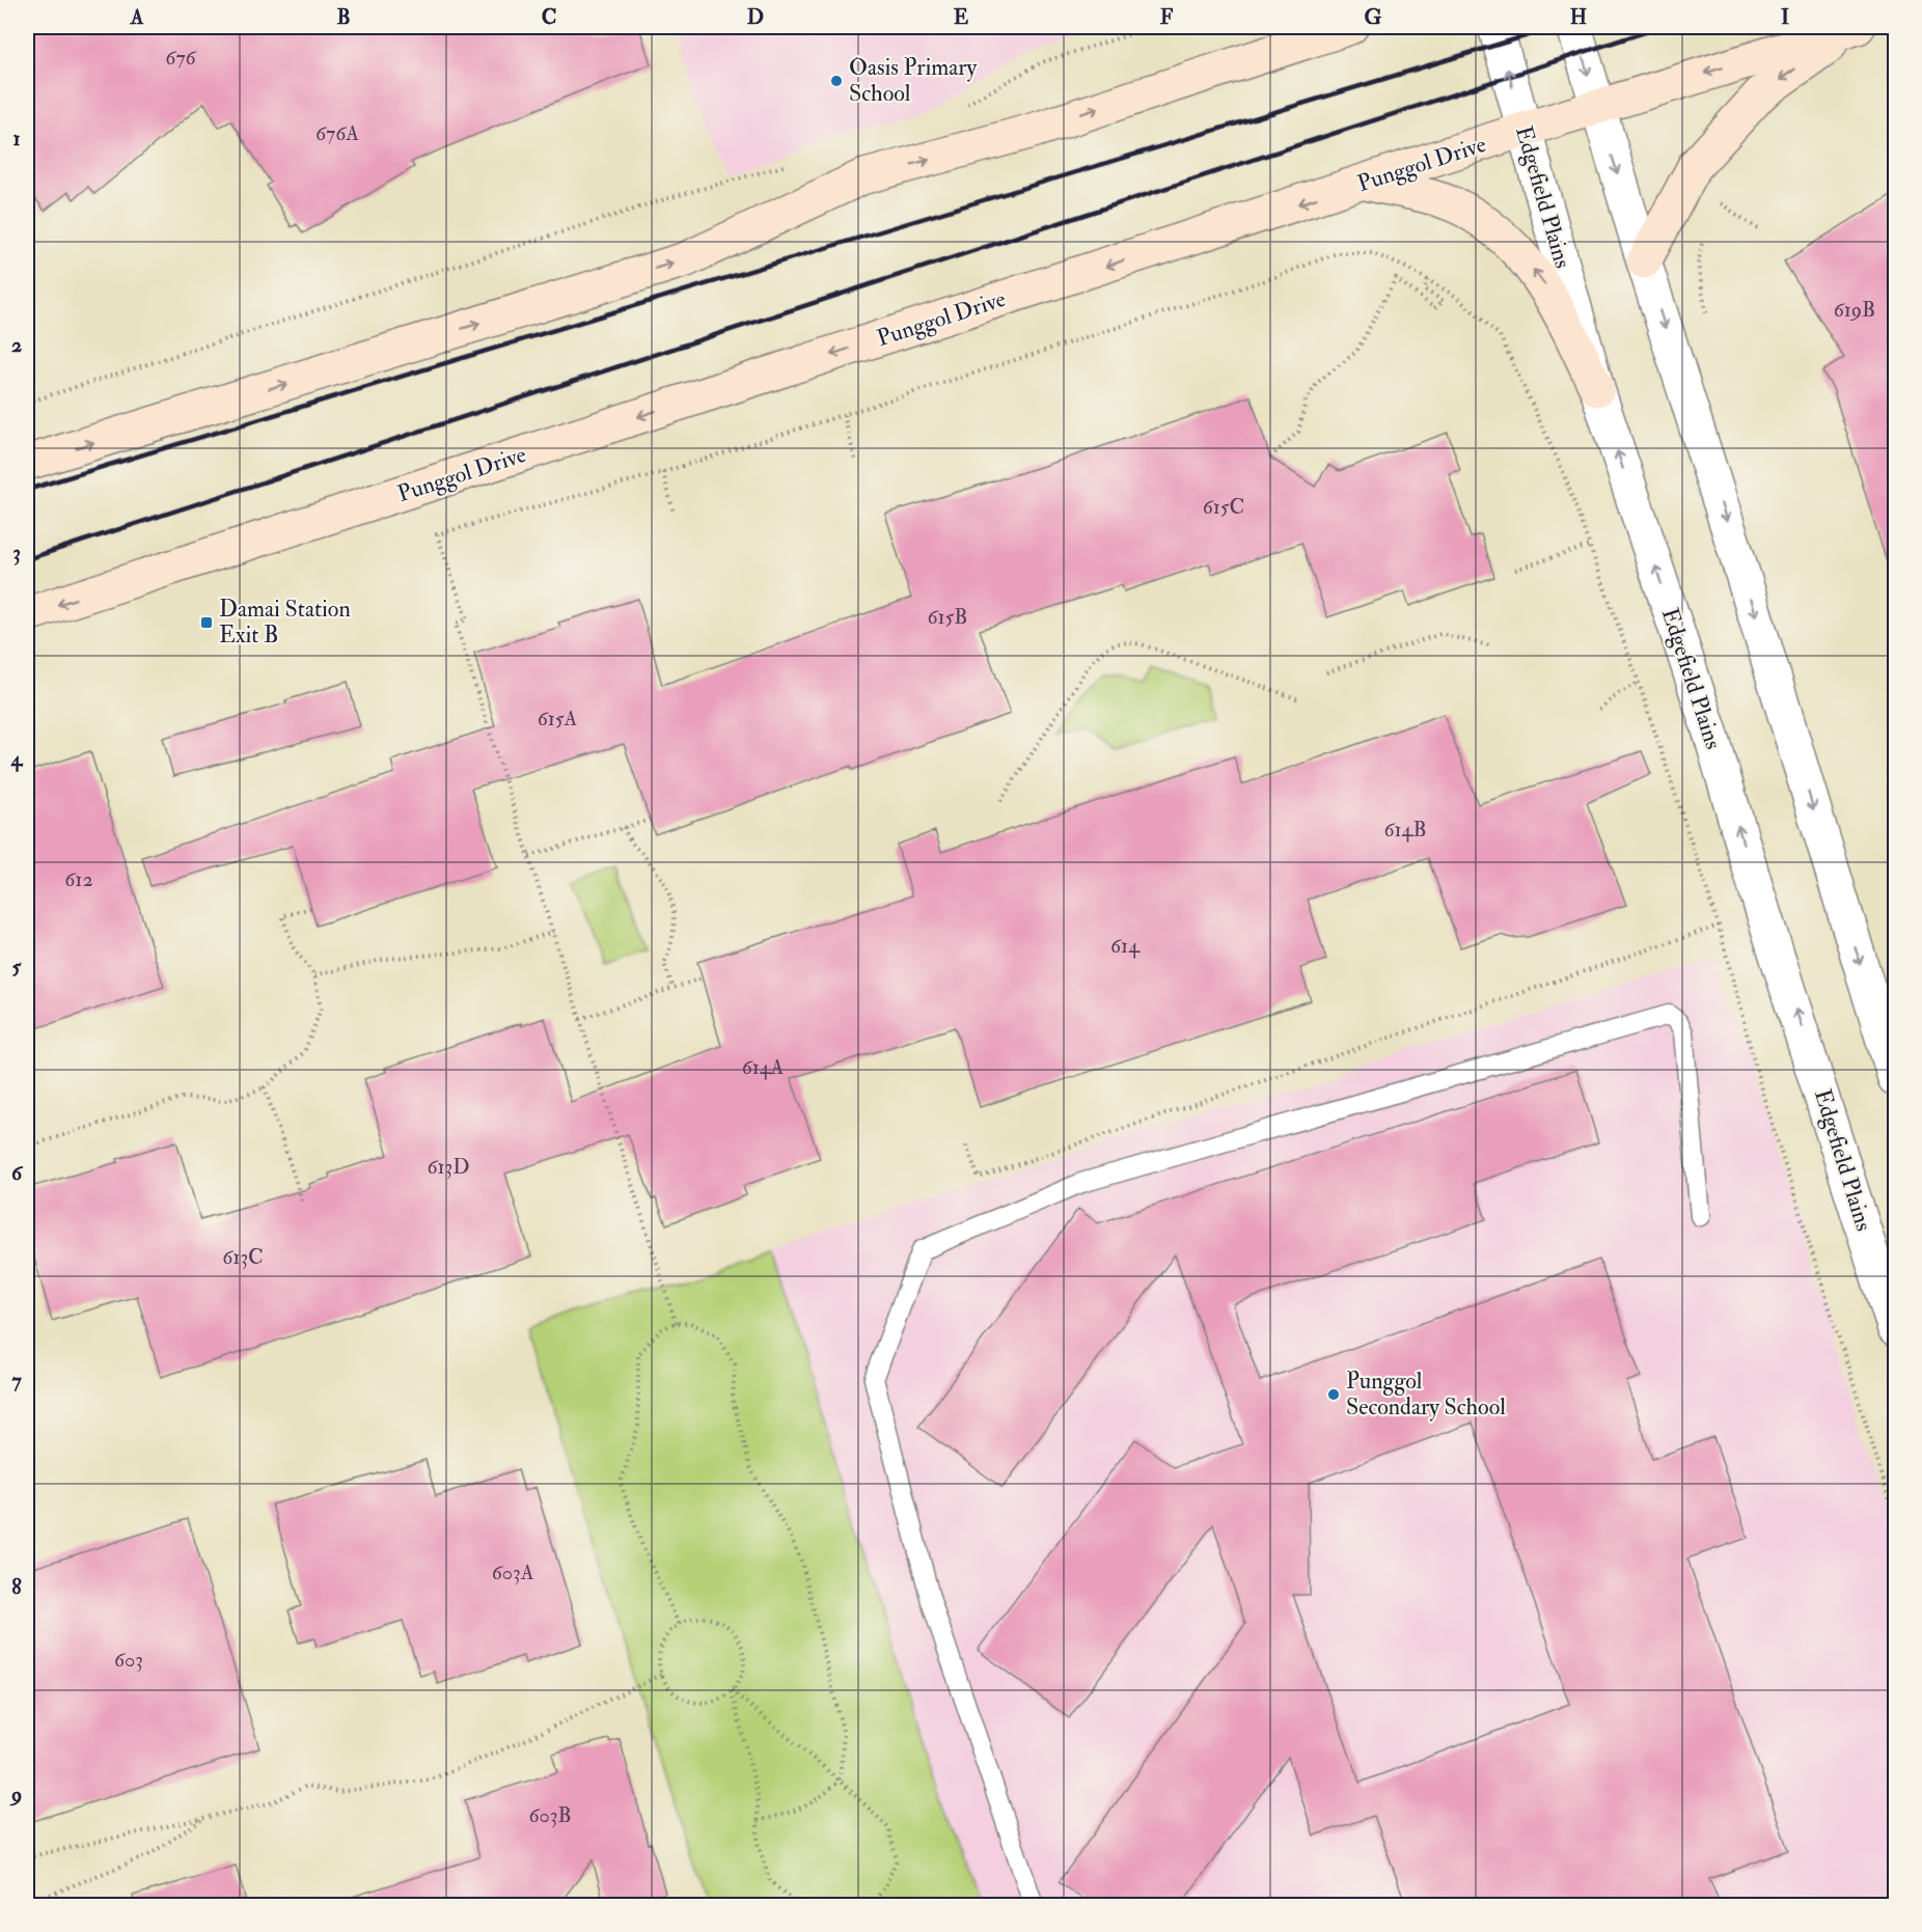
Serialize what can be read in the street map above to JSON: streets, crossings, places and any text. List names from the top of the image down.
{
  "streets": {
    "street": ["Punggol Drive", "Edgefield Plains"]
  },
  "crossings": [
    ["Punggol Drive", "Edgefield Plains"]
  ],
  "places": {
    "other": ["Oasis Primary School", "Punggol Secondary School"],
    "transit": ["Damai Station Exit B"]
  },
  "house_numbers": [
    "676",
    "676A",
    "619B",
    "615C",
    "615B",
    "615A",
    "614B",
    "612",
    "614",
    "614A",
    "613D",
    "613C",
    "603A",
    "603",
    "603B"
  ],
  "grid": {
    "columns": [
      "A",
      "B",
      "C",
      "D",
      "E",
      "F",
      "G",
      "H",
      "I"
    ],
    "rows": [
      "1",
      "2",
      "3",
      "4",
      "5",
      "6",
      "7",
      "8",
      "9"
    ]
  }
}
